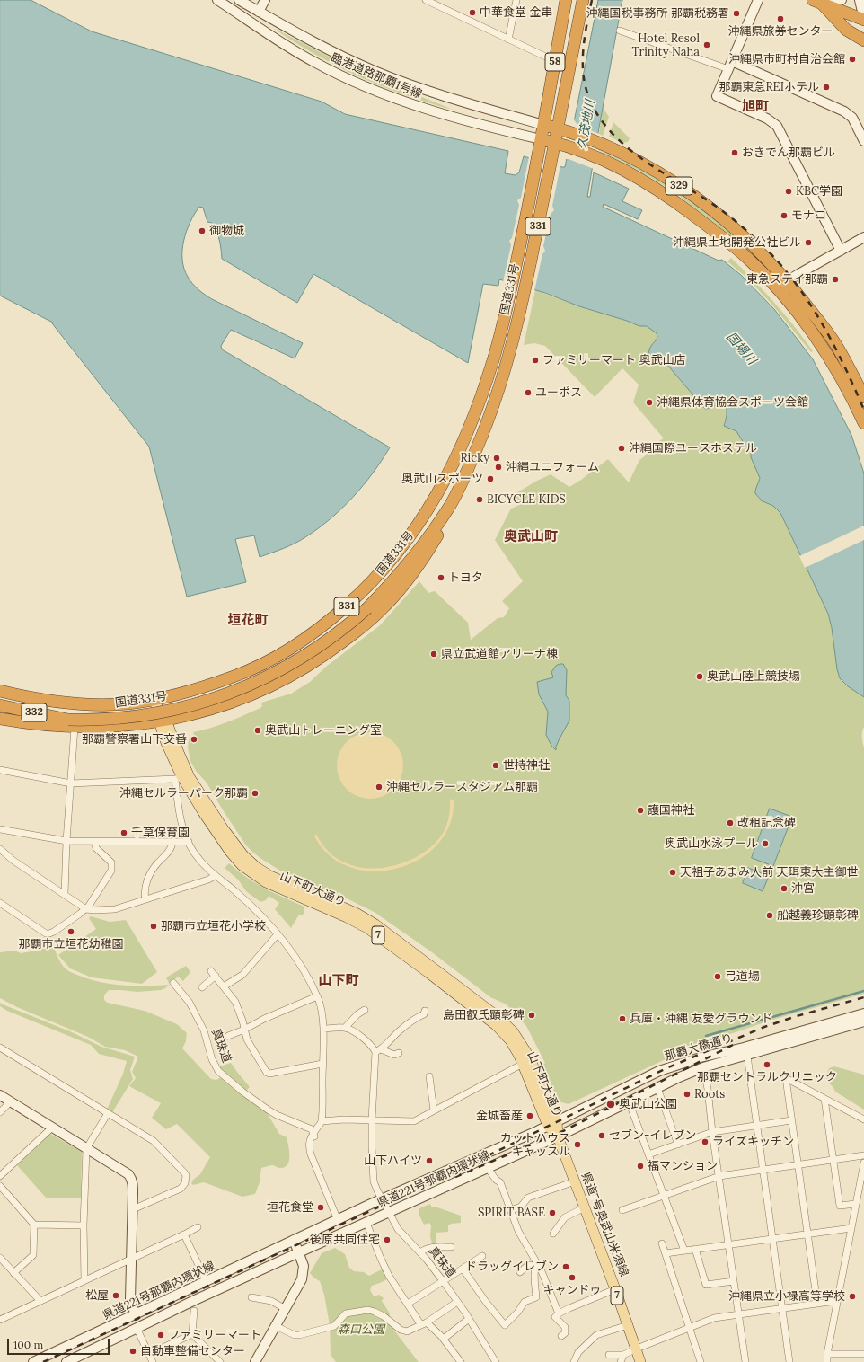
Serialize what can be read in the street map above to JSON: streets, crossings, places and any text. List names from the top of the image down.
{
  "streets": {
    "highway": [
      "58",
      "329",
      "331",
      "国道331号",
      "332"
    ],
    "main road": [
      "臨港道路那覇1号線",
      "山下町大通り",
      "7",
      "那覇大橋通り",
      "県道221号那覇内環状線",
      "県道7号奥武山米須線"
    ],
    "street": ["真珠道"]
  },
  "crossings": [
    ["58", "臨港道路那覇1号線"],
    ["58", "329"],
    ["58", "国道331号"],
    ["臨港道路那覇1号線", "329"],
    ["臨港道路那覇1号線", "国道331号"],
    ["329", "国道331号"],
    ["国道331号", "332"],
    ["国道331号", "山下町大通り"],
    ["山下町大通り", "那覇大橋通り"],
    ["山下町大通り", "県道221号那覇内環状線"],
    ["山下町大通り", "県道7号奥武山米須線"],
    ["真珠道", "県道221号那覇内環状線"],
    ["那覇大橋通り", "県道221号那覇内環状線"],
    ["那覇大橋通り", "県道7号奥武山米須線"],
    ["県道221号那覇内環状線", "県道7号奥武山米須線"]
  ],
  "districts": [
    "旭町",
    "奥武山町",
    "垣花町",
    "山下町"
  ],
  "water": ["久茂地川", "国場川"],
  "parks": ["森口公園"],
  "places": [
    "中華食堂 金串",
    "沖縄国税事務所 那覇税務署",
    "沖縄県旅券センター",
    "Hotel Resol Trinity Naha",
    "沖縄県市町村自治会館",
    "那覇東急REIホテル",
    "おきでん那覇ビル",
    "KBC学園",
    "モナコ",
    "御物城",
    "沖縄県土地開発公社ビル",
    "東急ステイ那覇",
    "ファミリーマート 奥武山店",
    "ユーポス",
    "沖縄県体育協会スポーツ会館",
    "沖縄国際ユースホステル",
    "Ricky",
    "沖縄ユニフォーム",
    "奥武山スポーツ",
    "BICYCLE KIDS",
    "トヨタ",
    "県立武道館アリーナ棟",
    "奥武山陸上競技場",
    "奥武山トレーニング室",
    "那覇警察署山下交番",
    "世持神社",
    "沖縄セルラースタジアム那覇",
    "沖縄セルラーパーク那覇",
    "護国神社",
    "改租記念碑",
    "千草保育園",
    "奥武山水泳プール",
    "天祖子あまみ人前 天珥東大主御世",
    "沖宮",
    "船越義珍顕彰碑",
    "那覇市立垣花小学校",
    "那覇市立垣花幼稚園",
    "弓道場",
    "島田叡氏顕彰碑",
    "兵庫・沖縄 友愛グラウンド",
    "那覇セントラルクリニック",
    "Roots",
    "奥武山公園",
    "金城畜産",
    "セブン-イレブン",
    "ライズキッチン",
    "カットハウス キャッスル",
    "山下ハイツ",
    "福マンション",
    "垣花食堂",
    "SPIRIT BASE",
    "後原共同住宅",
    "ドラッグイレブン",
    "キャンドゥ",
    "松屋",
    "沖縄県立小禄高等学校",
    "ファミリーマート",
    "自動車整備センター"
  ],
  "scale_bar": "100 m"
}
